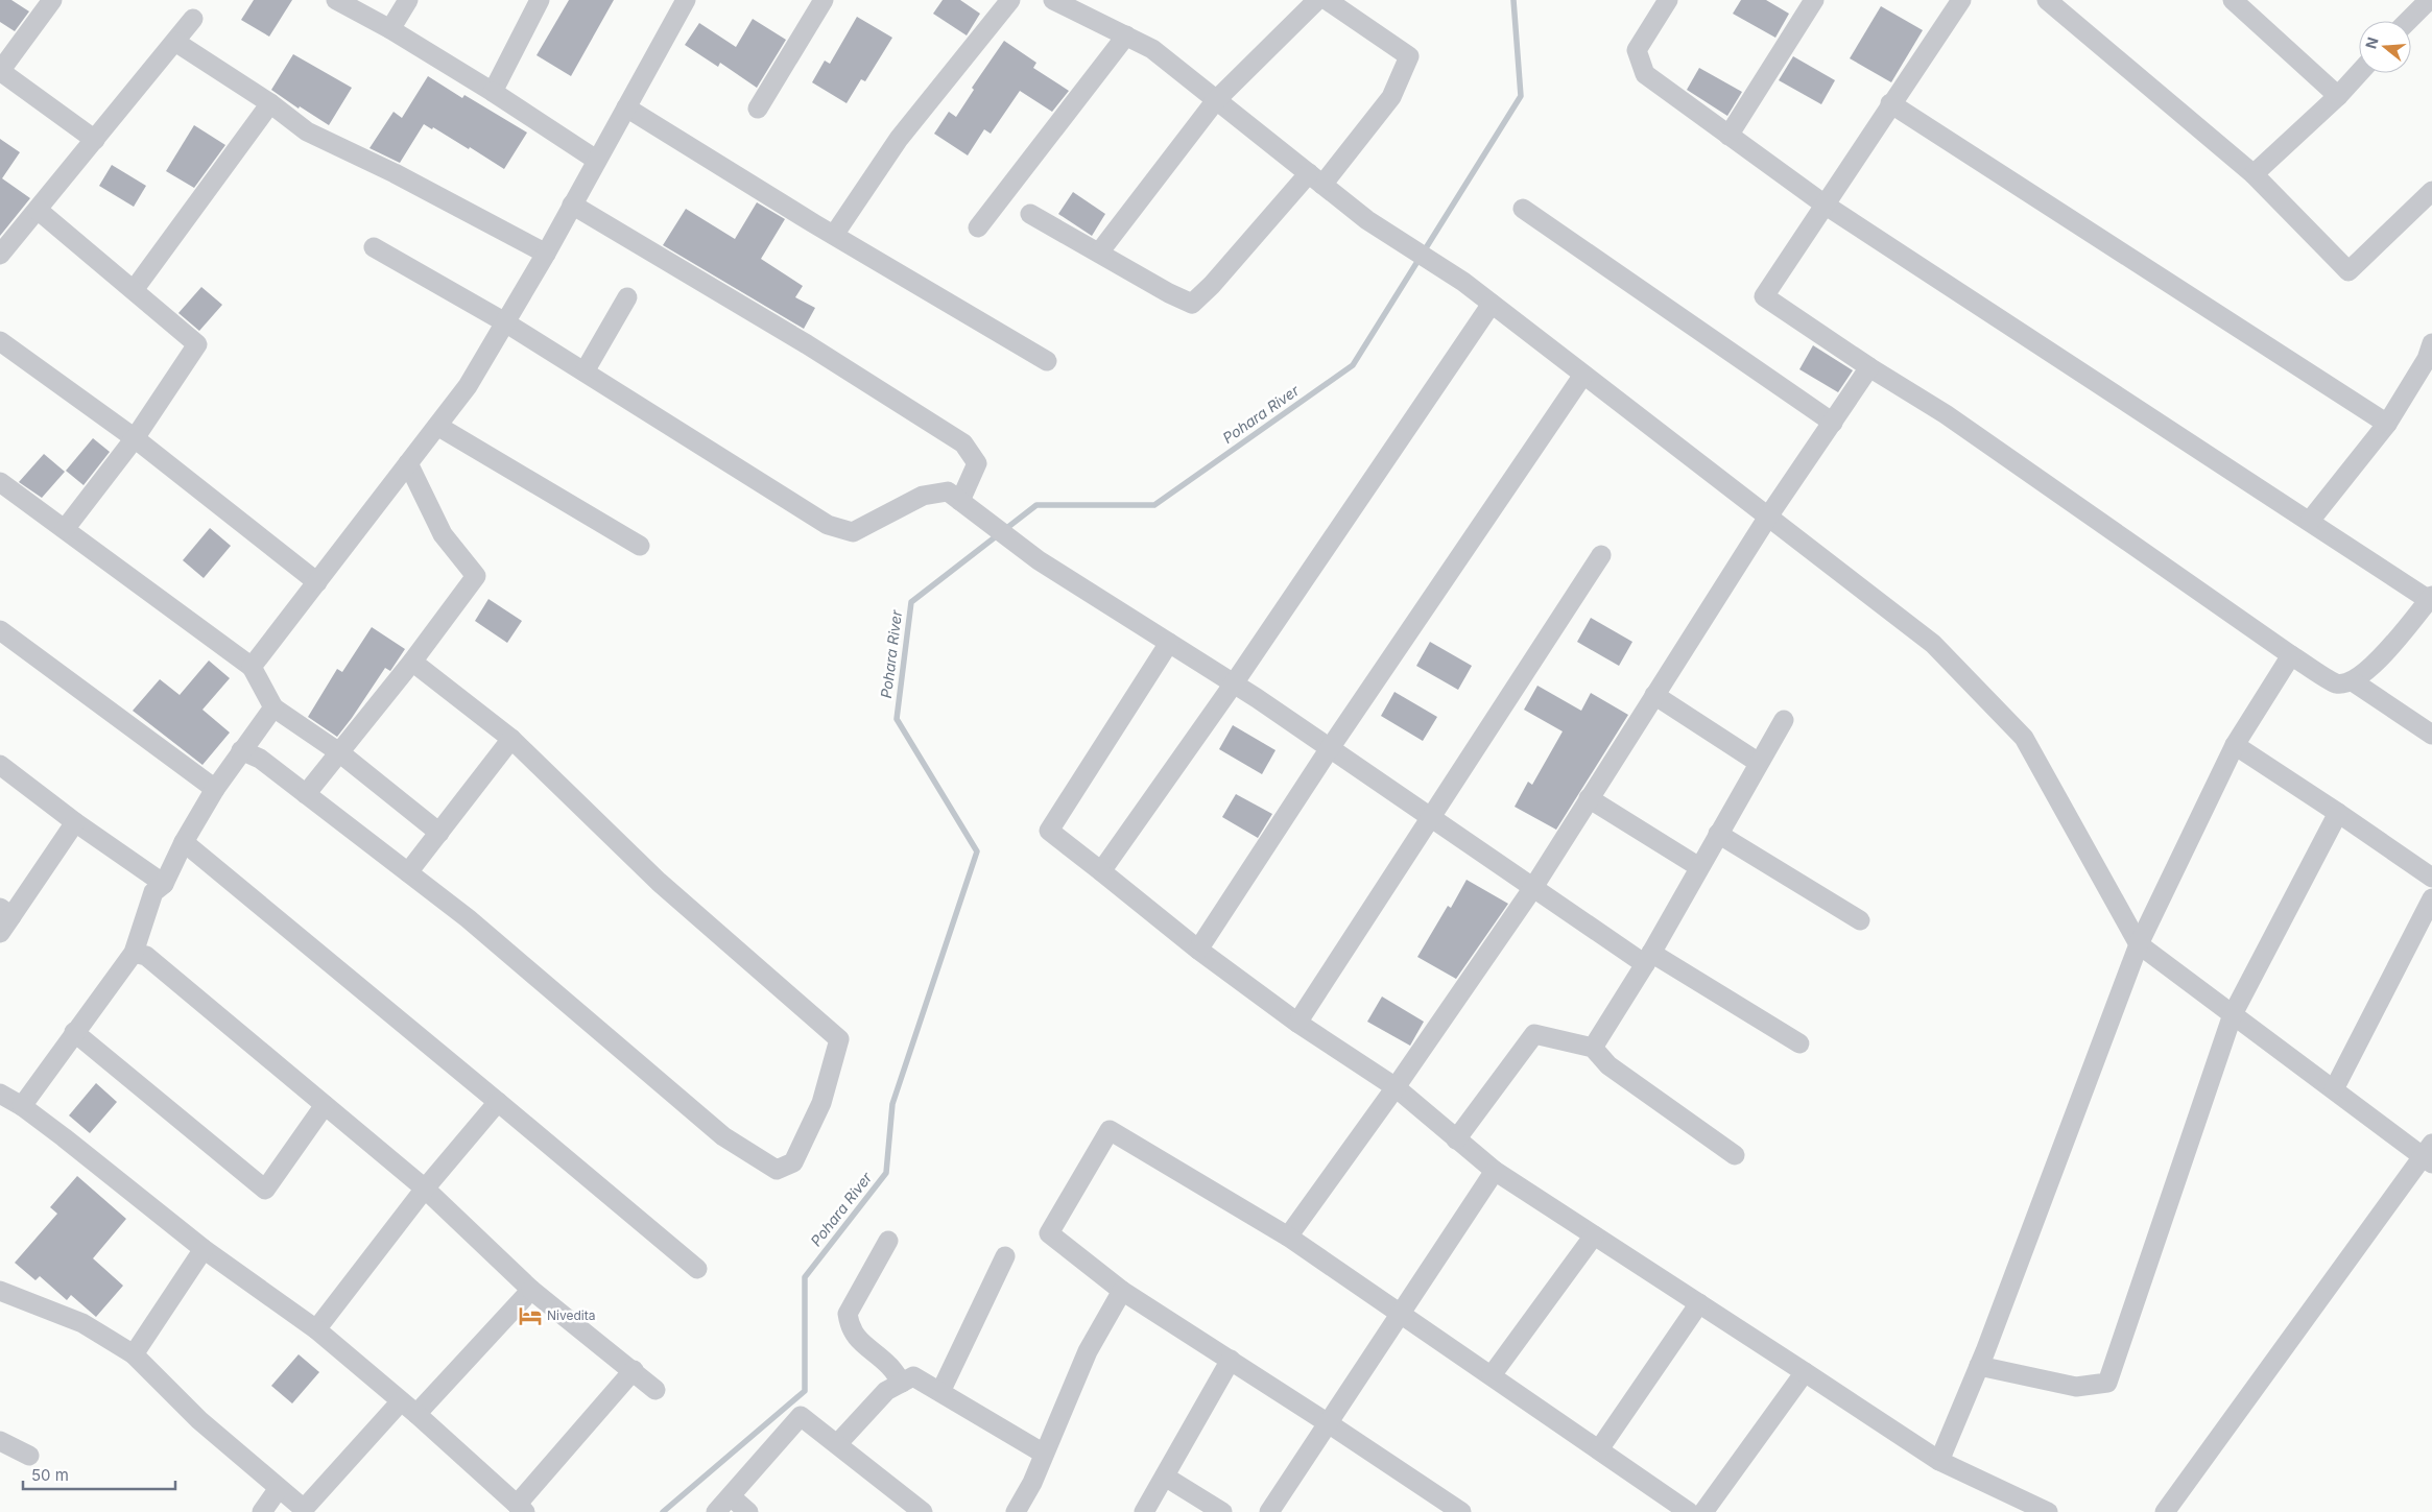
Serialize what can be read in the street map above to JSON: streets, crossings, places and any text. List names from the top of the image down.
{
  "water": ["Pohara River"],
  "places": {
    "hotel": ["Nivedita"]
  },
  "scale_bar": "50 m",
  "north": "left"
}
